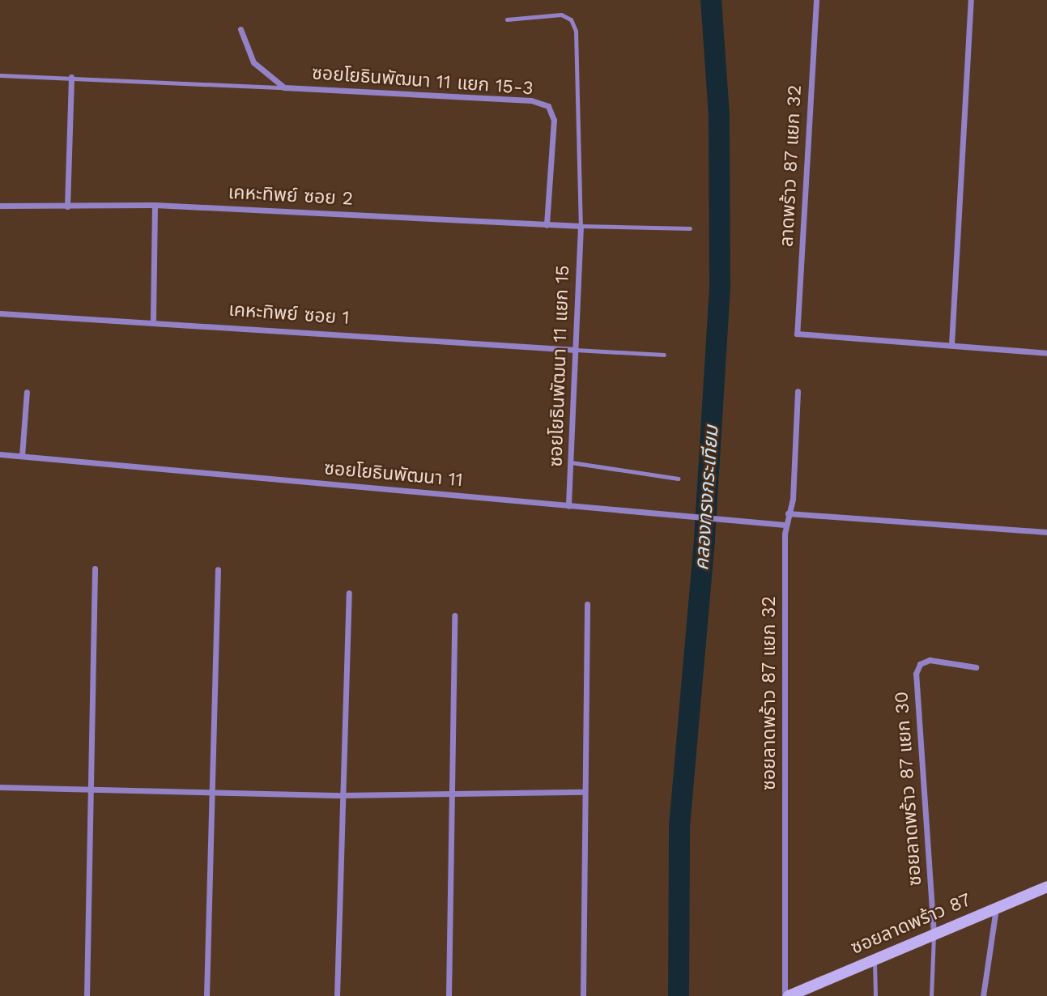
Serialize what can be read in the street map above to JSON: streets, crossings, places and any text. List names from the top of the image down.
{
  "streets": {
    "street": [
      "ซอยโยธินพัฒนา 11 แยก 15-3",
      "ลาดพร้าว 87 แยก 32",
      "เคหะทิพย์ ซอย 2",
      "เคหะทิพย์ ซอย 1",
      "ซอยโยธินพัฒนา 11 แยก 15",
      "ซอยโยธินพัฒนา 11",
      "ซอยลาดพร้าว 87 แยก 32",
      "ซอยลาดพร้าว 87 แยก 30",
      "ซอยลาดพร้าว 87"
    ]
  },
  "crossings": [
    ["ซอยโยธินพัฒนา 11 แยก 15-3", "เคหะทิพย์ ซอย 2"],
    ["เคหะทิพย์ ซอย 2", "ซอยโยธินพัฒนา 11 แยก 15"],
    ["เคหะทิพย์ ซอย 1", "ซอยโยธินพัฒนา 11 แยก 15"],
    ["ซอยโยธินพัฒนา 11 แยก 15", "ซอยโยธินพัฒนา 11"],
    ["ซอยโยธินพัฒนา 11", "ซอยลาดพร้าว 87 แยก 32"],
    ["ซอยลาดพร้าว 87 แยก 32", "ซอยลาดพร้าว 87"],
    ["ซอยลาดพร้าว 87 แยก 30", "ซอยลาดพร้าว 87"]
  ],
  "water": ["คลองทรงกระเทียม"]
}
